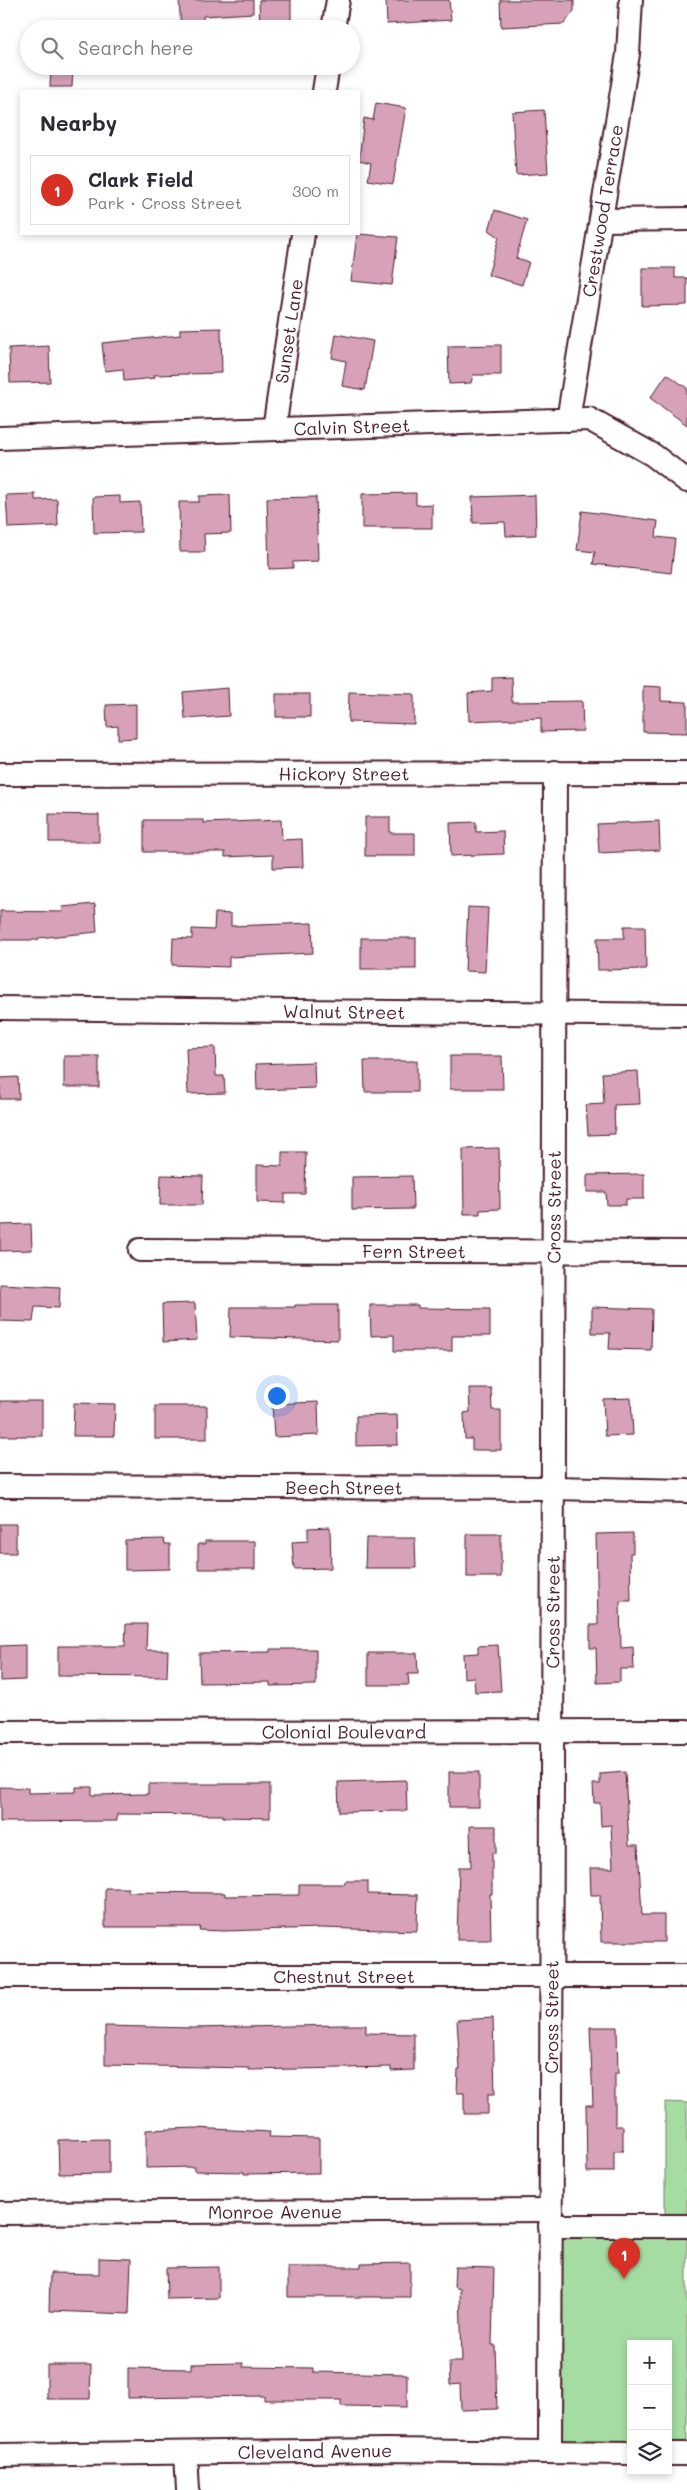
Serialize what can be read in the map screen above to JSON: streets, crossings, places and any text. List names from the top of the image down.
{
  "streets": {
    "street": [
      "Crestwood Terrace",
      "Sunset Lane",
      "Calvin Street",
      "Hickory Street",
      "Walnut Street",
      "Cross Street",
      "Fern Street",
      "Beech Street",
      "Colonial Boulevard",
      "Chestnut Street",
      "Monroe Avenue",
      "Cleveland Avenue"
    ]
  },
  "crossings": [
    ["Crestwood Terrace", "Calvin Street"],
    ["Sunset Lane", "Calvin Street"],
    ["Hickory Street", "Cross Street"],
    ["Walnut Street", "Cross Street"],
    ["Cross Street", "Fern Street"],
    ["Cross Street", "Beech Street"],
    ["Cross Street", "Colonial Boulevard"],
    ["Cross Street", "Chestnut Street"],
    ["Cross Street", "Monroe Avenue"],
    ["Cross Street", "Cleveland Avenue"]
  ],
  "page": {
    "search": "Search here",
    "heading": "Nearby",
    "list": [
      {
        "mark": "1",
        "name": "Clark Field",
        "note": "Park · Cross Street",
        "value": "300 m"
      }
    ],
    "pins": "1",
    "map_buttons": ["+", "−"]
  }
}
